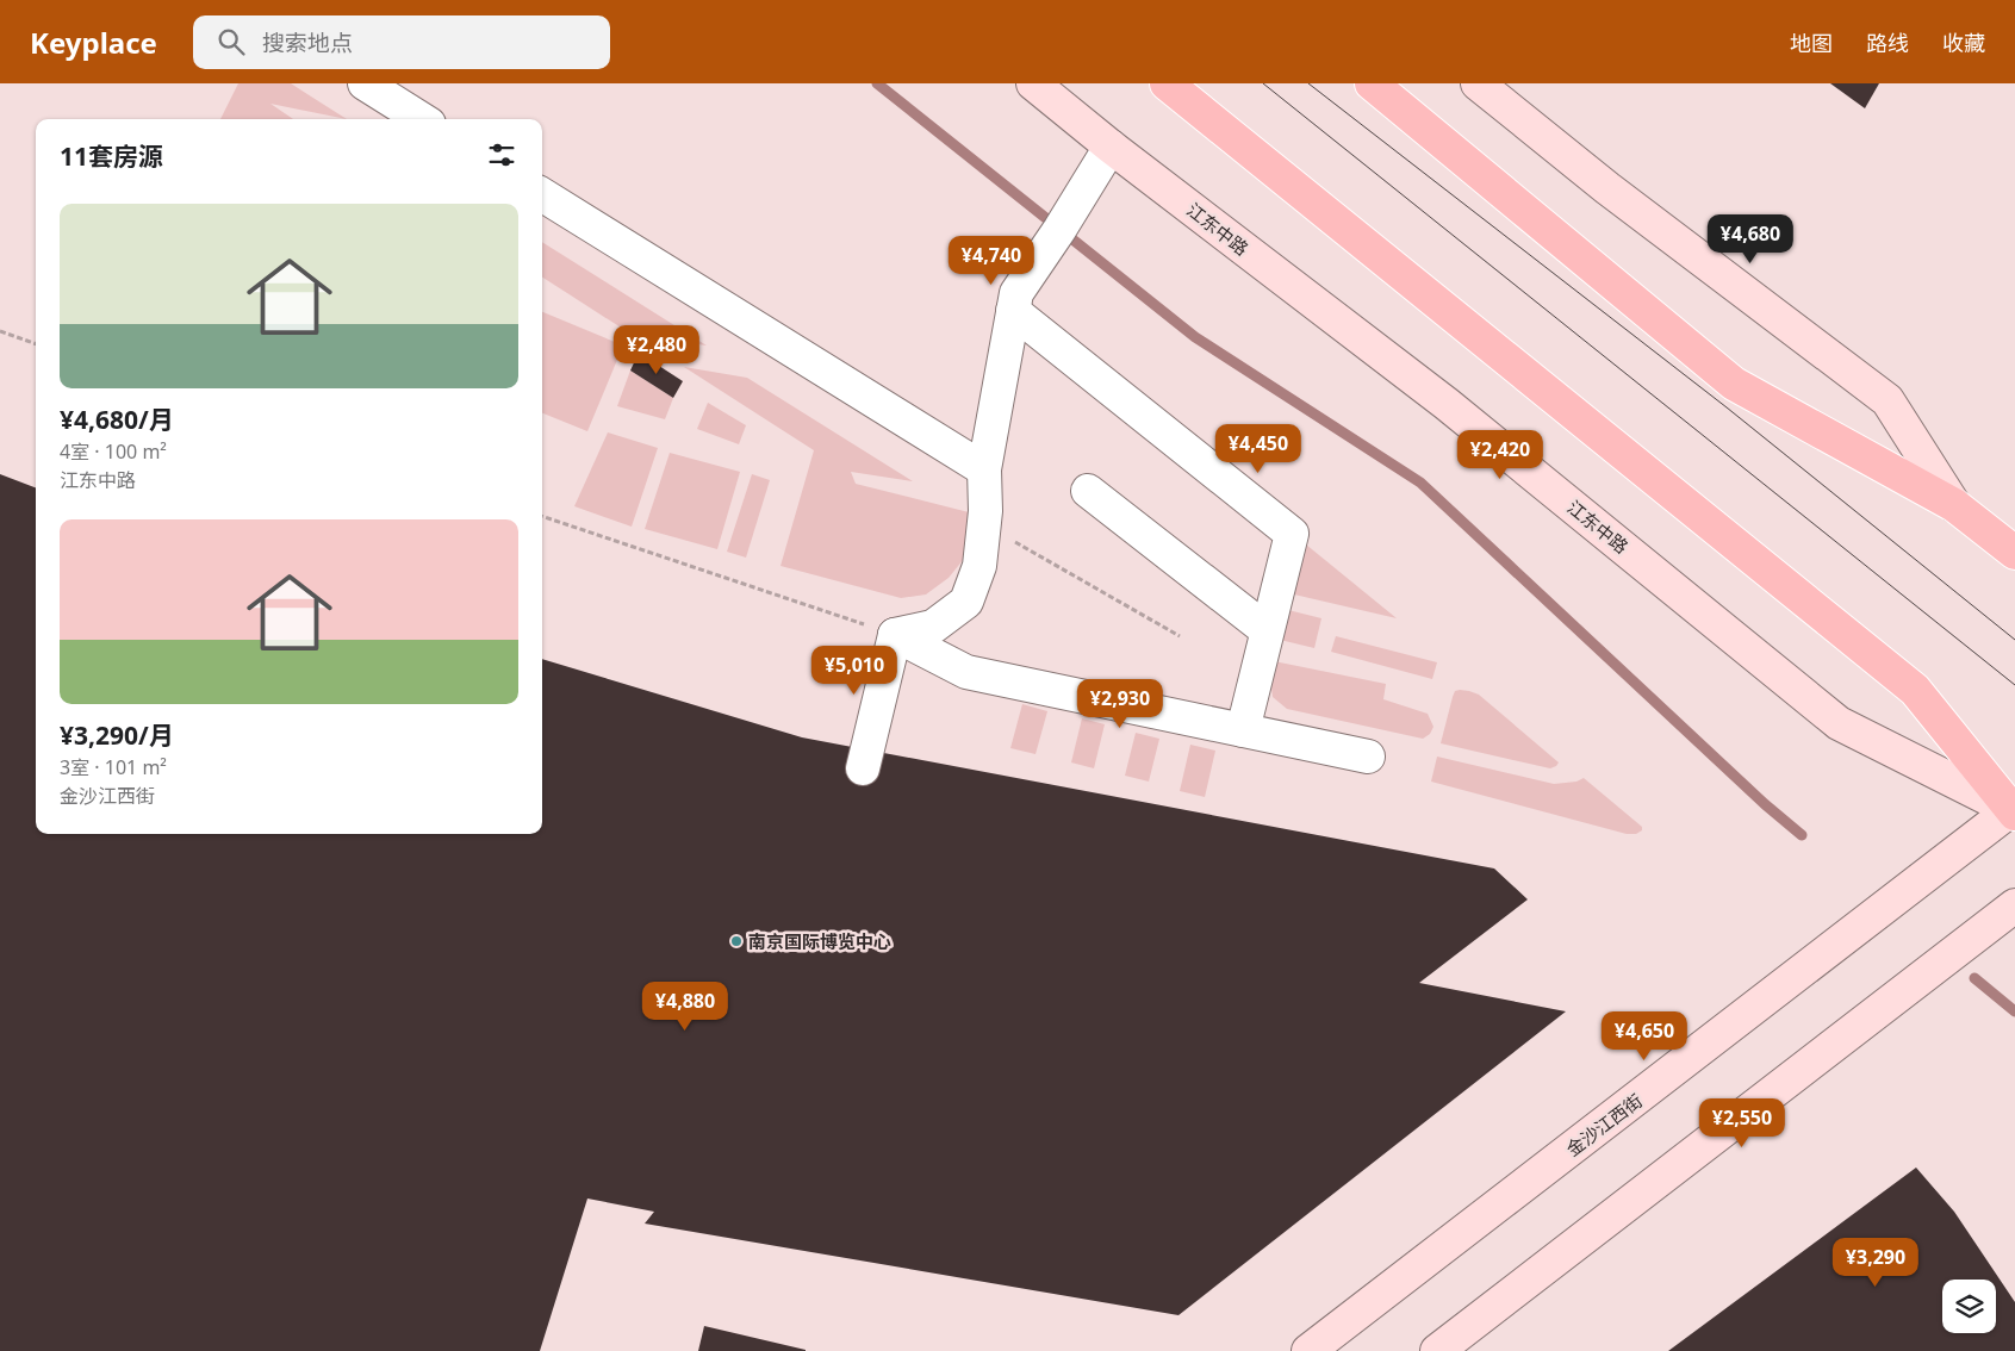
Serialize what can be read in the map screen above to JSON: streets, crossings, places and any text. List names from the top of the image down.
{
  "streets": {
    "street": ["江东中路", "金沙江西街"]
  },
  "crossings": [
    ["江东中路", "金沙江西街"]
  ],
  "places": ["南京国际博览中心"],
  "page": {
    "header": "Keyplace",
    "search": "搜索地点",
    "nav": ["地图", "路线", "收藏"],
    "heading": "11套房源",
    "list": [
      {
        "name": "¥4,680/月",
        "note": "4室 · 100 m² · 江东中路"
      },
      {
        "name": "¥3,290/月",
        "note": "3室 · 101 m² · 金沙江西街"
      }
    ],
    "price": [
      "¥4,680",
      "¥4,740",
      "¥2,480",
      "¥4,450",
      "¥2,420",
      "¥5,010",
      "¥2,930",
      "¥4,880",
      "¥4,650",
      "¥2,550",
      "¥3,290"
    ]
  }
}
